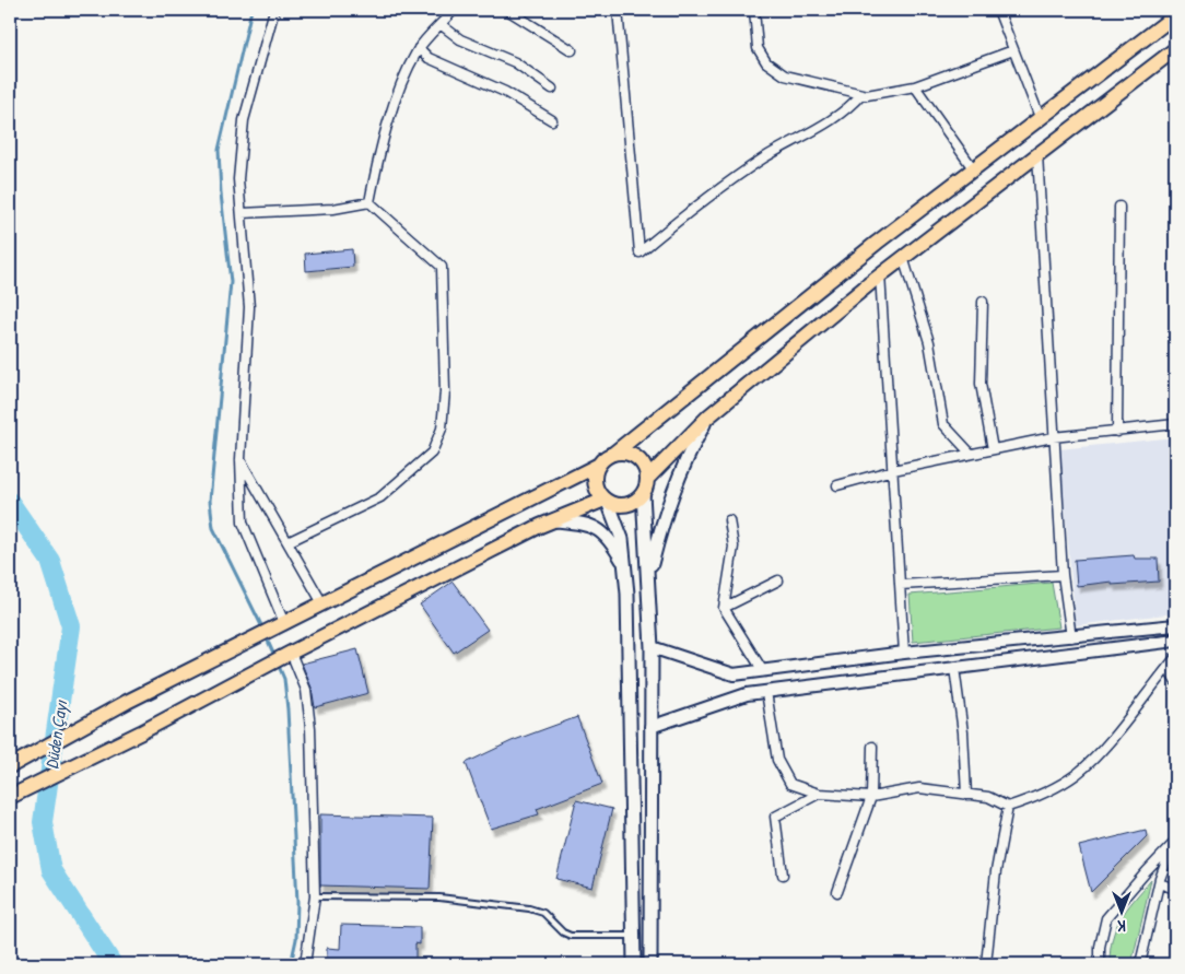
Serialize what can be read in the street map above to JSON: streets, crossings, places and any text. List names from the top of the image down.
{
  "water": ["Düden Çayı"],
  "north": "bottom"
}
